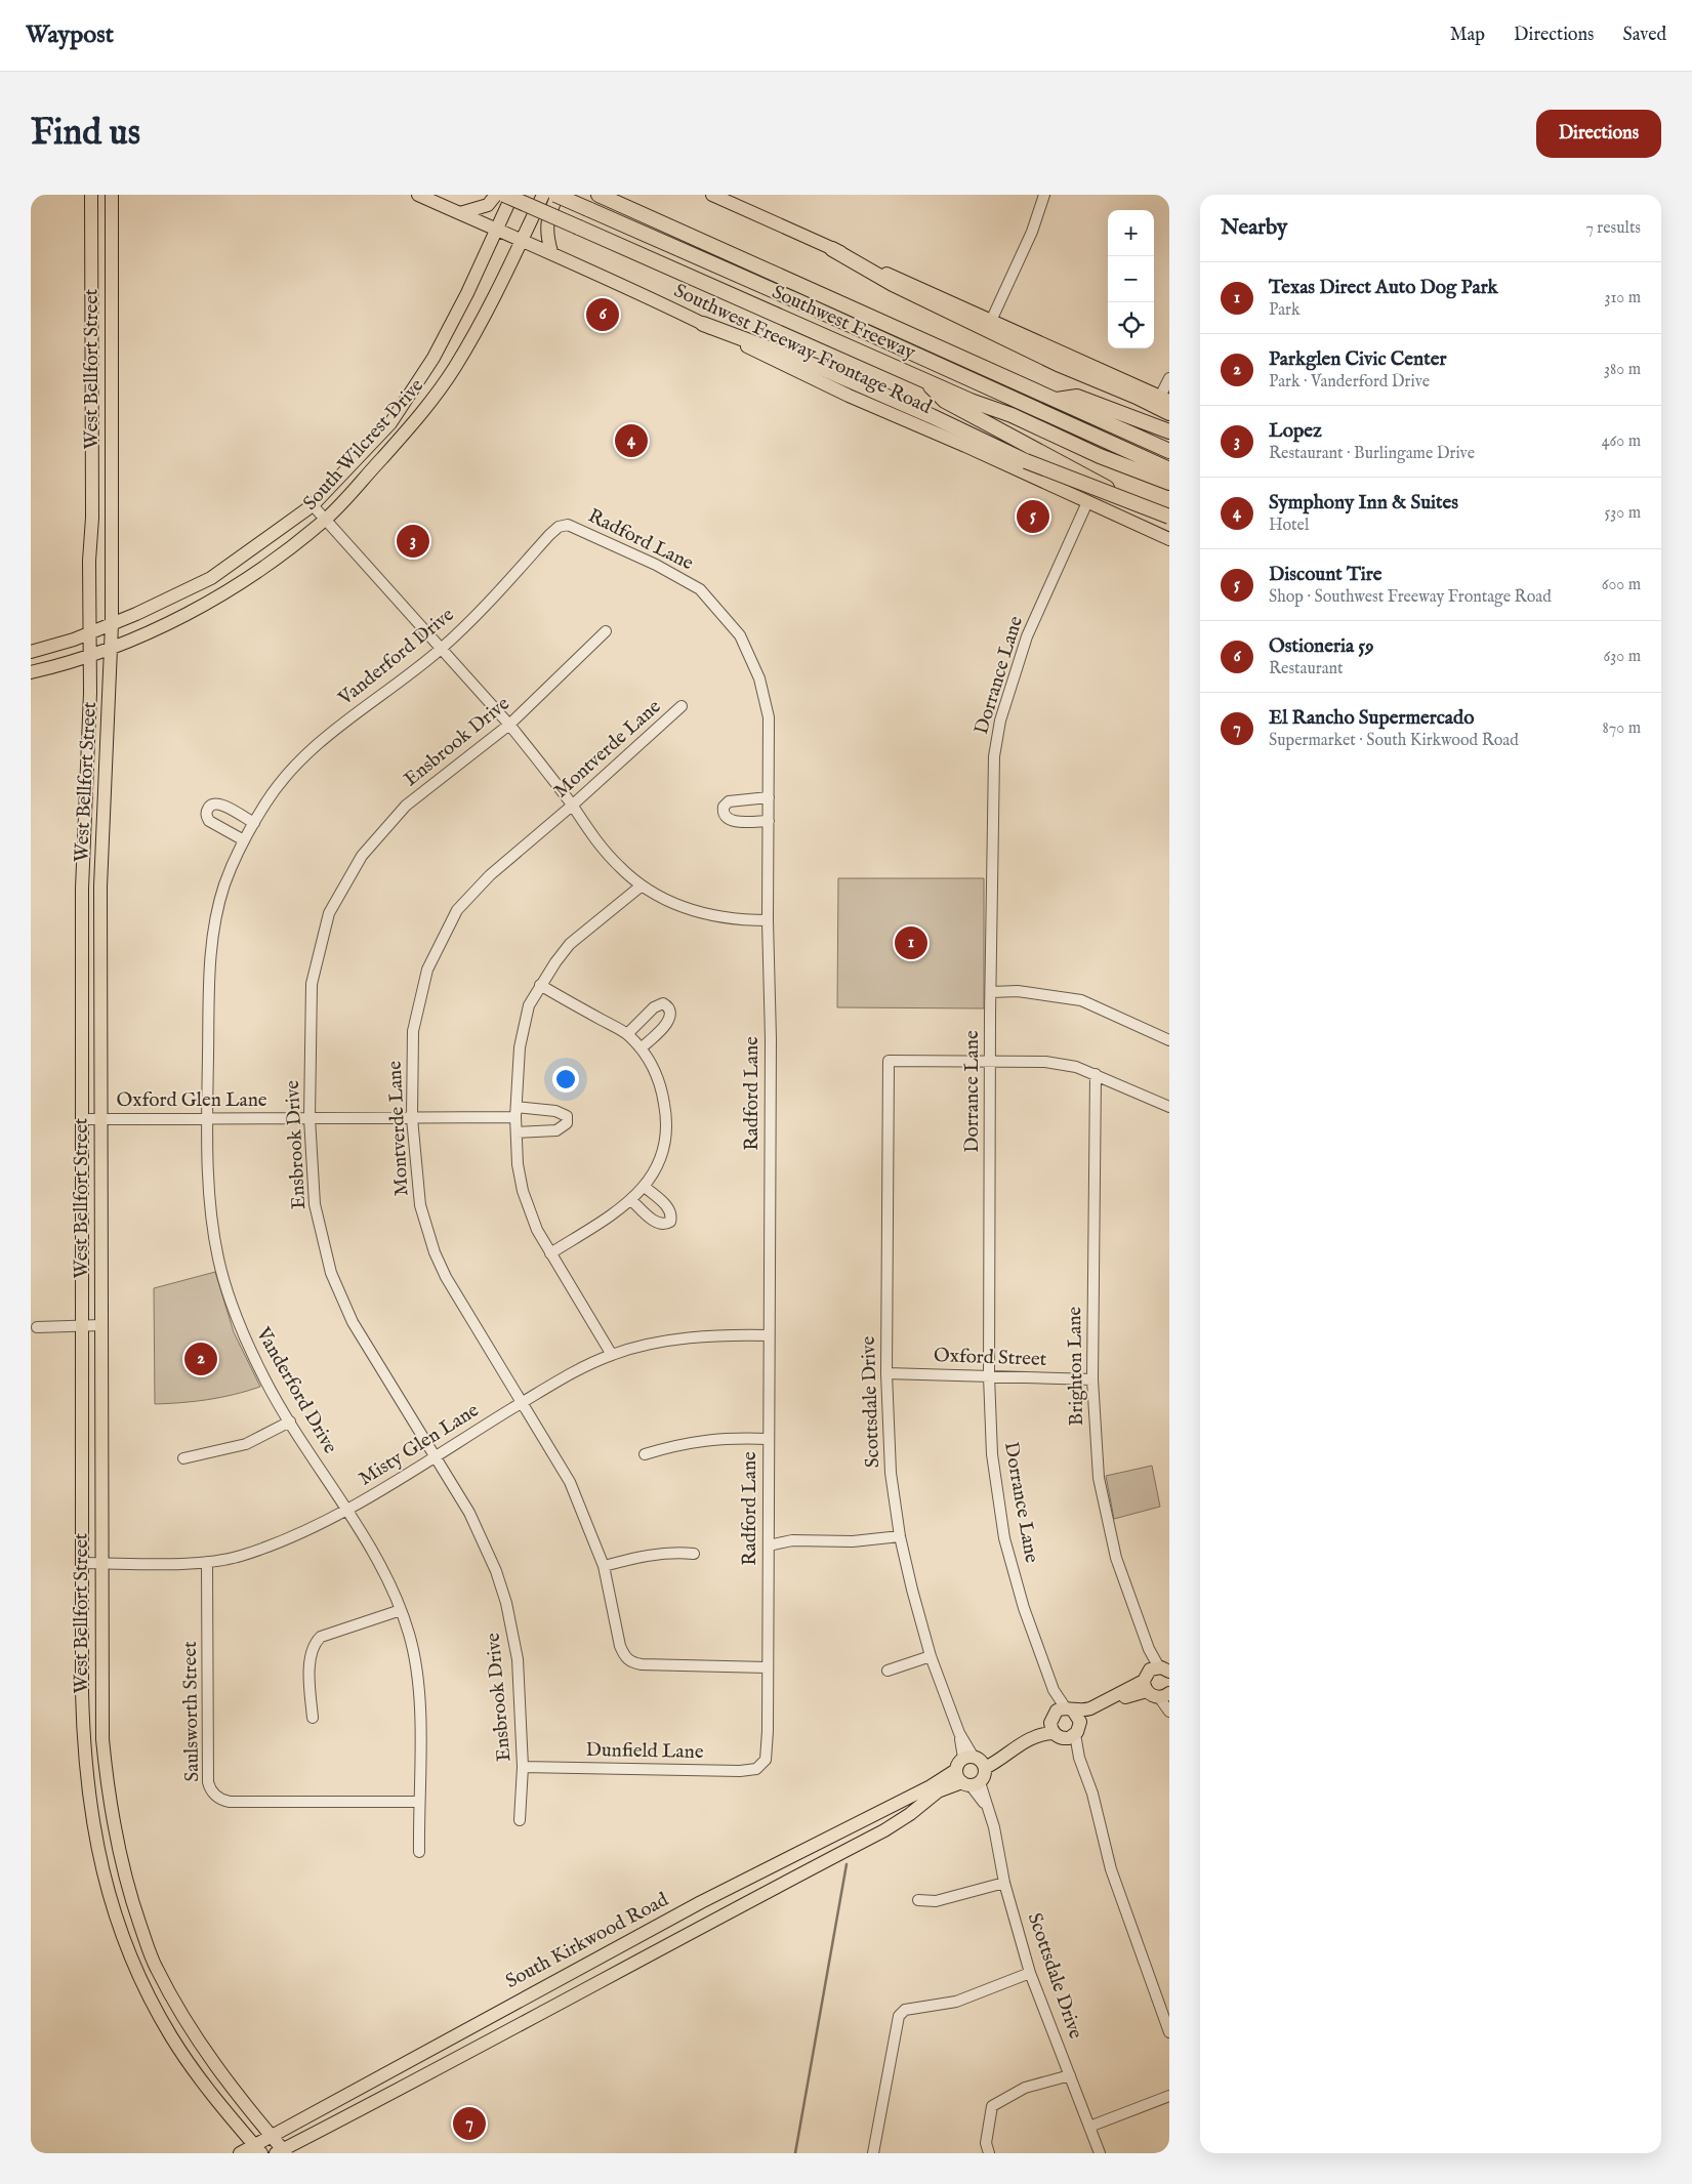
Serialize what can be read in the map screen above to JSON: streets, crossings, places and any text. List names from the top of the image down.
{
  "streets": {
    "highway": ["Southwest Freeway"],
    "main road": [
      "Southwest Freeway Frontage Road",
      "West Bellfort Street",
      "South Wilcrest Drive",
      "South Kirkwood Road"
    ],
    "street": [
      "Radford Lane",
      "Vanderford Drive",
      "Dorrance Lane",
      "Ensbrook Drive",
      "Montverde Lane",
      "Oxford Glen Lane",
      "Oxford Street",
      "Brighton Lane",
      "Scottsdale Drive",
      "Misty Glen Lane",
      "Saulsworth Street",
      "Dunfield Lane"
    ]
  },
  "crossings": [
    ["Southwest Freeway Frontage Road", "South Wilcrest Drive"],
    ["Southwest Freeway Frontage Road", "Dorrance Lane"],
    ["West Bellfort Street", "South Wilcrest Drive"],
    ["West Bellfort Street", "Oxford Glen Lane"],
    ["West Bellfort Street", "Misty Glen Lane"],
    ["West Bellfort Street", "South Kirkwood Road"],
    ["Radford Lane", "Vanderford Drive"],
    ["Radford Lane", "Montverde Lane"],
    ["Radford Lane", "Misty Glen Lane"],
    ["Radford Lane", "Dunfield Lane"],
    ["Vanderford Drive", "Oxford Glen Lane"],
    ["Vanderford Drive", "Misty Glen Lane"],
    ["Vanderford Drive", "Saulsworth Street"],
    ["Dorrance Lane", "Oxford Street"],
    ["Dorrance Lane", "Scottsdale Drive"],
    ["Ensbrook Drive", "Oxford Glen Lane"],
    ["Ensbrook Drive", "Misty Glen Lane"],
    ["Ensbrook Drive", "Dunfield Lane"],
    ["Montverde Lane", "Oxford Glen Lane"],
    ["Montverde Lane", "Misty Glen Lane"],
    ["Oxford Street", "Brighton Lane"],
    ["Oxford Street", "Scottsdale Drive"],
    ["Scottsdale Drive", "South Kirkwood Road"],
    ["Misty Glen Lane", "Saulsworth Street"]
  ],
  "page": {
    "header": "Waypost",
    "nav": ["Map", "Directions", "Saved"],
    "buttons": "Directions",
    "title": "Find us",
    "heading": ["Nearby", "7 results"],
    "map_buttons": ["+", "−"],
    "list": [
      {
        "mark": "1",
        "name": "Texas Direct Auto Dog Park",
        "note": "Park",
        "value": "310 m"
      },
      {
        "mark": "2",
        "name": "Parkglen Civic Center",
        "note": "Park · Vanderford Drive",
        "value": "380 m"
      },
      {
        "mark": "3",
        "name": "Lopez",
        "note": "Restaurant · Burlingame Drive",
        "value": "460 m"
      },
      {
        "mark": "4",
        "name": "Symphony Inn & Suites",
        "note": "Hotel",
        "value": "530 m"
      },
      {
        "mark": "5",
        "name": "Discount Tire",
        "note": "Shop · Southwest Freeway Frontage Road",
        "value": "600 m"
      },
      {
        "mark": "6",
        "name": "Ostioneria 59",
        "note": "Restaurant",
        "value": "630 m"
      },
      {
        "mark": "7",
        "name": "El Rancho Supermercado",
        "note": "Supermarket · South Kirkwood Road",
        "value": "870 m"
      }
    ],
    "pins": [
      "6",
      "4",
      "5",
      "3",
      "1",
      "2",
      "7"
    ]
  }
}
